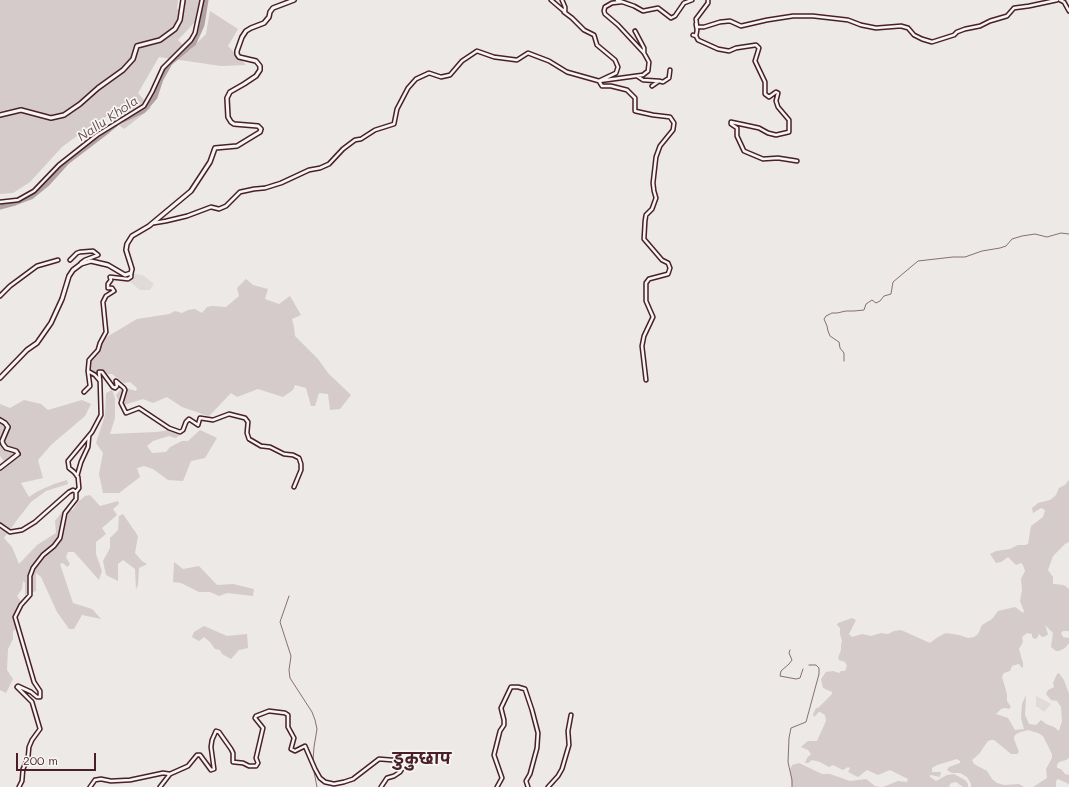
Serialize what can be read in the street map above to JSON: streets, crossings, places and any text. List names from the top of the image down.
{
  "districts": ["डुकुछाप"],
  "water": ["Nallu Khola"],
  "scale_bar": "200 m"
}
